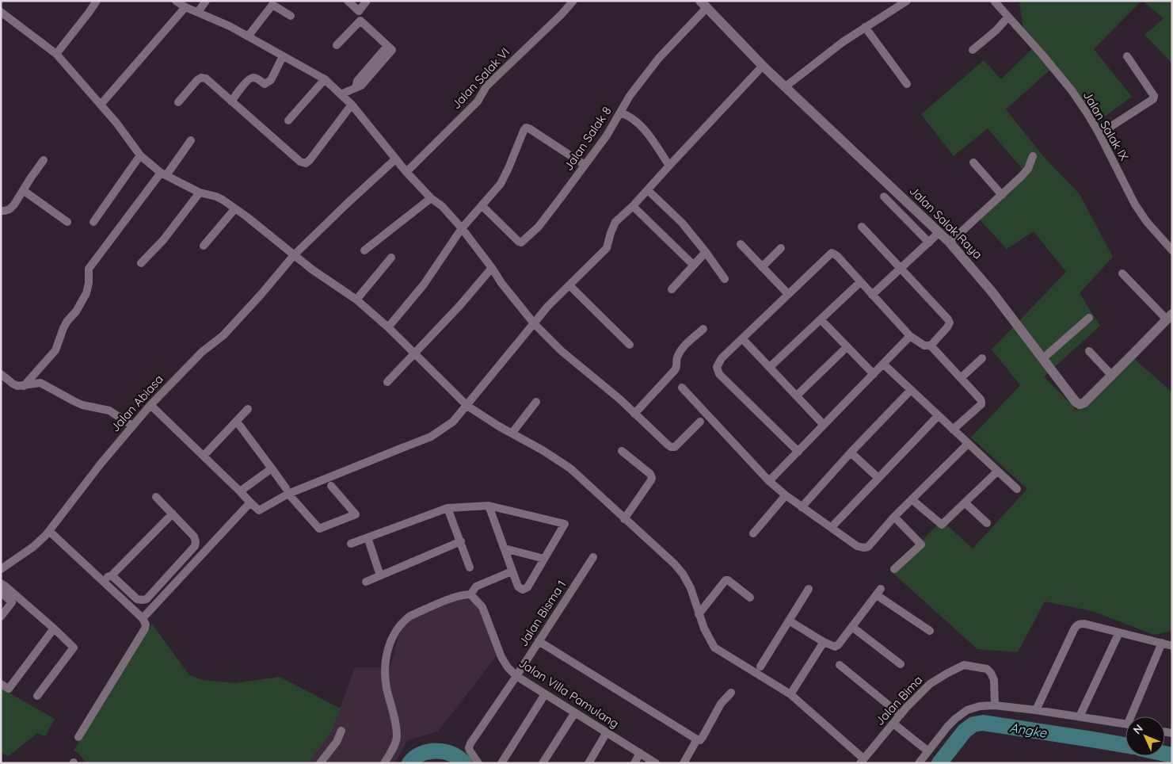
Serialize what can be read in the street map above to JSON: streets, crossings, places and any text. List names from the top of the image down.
{
  "streets": {
    "street": [
      "Jalan Salak VI",
      "Jalan Salak IX",
      "Jalan Salak 8",
      "Jalan Salak Raya",
      "Jalan Abiasa",
      "Jalan Bisma 1",
      "Jalan Villa Pamulang",
      "Jalan Bima"
    ]
  },
  "crossings": [
    ["Jalan Salak 8", "Jalan Salak Raya"],
    ["Jalan Bisma 1", "Jalan Villa Pamulang"]
  ],
  "water": ["Angke"],
  "north": "top left"
}
